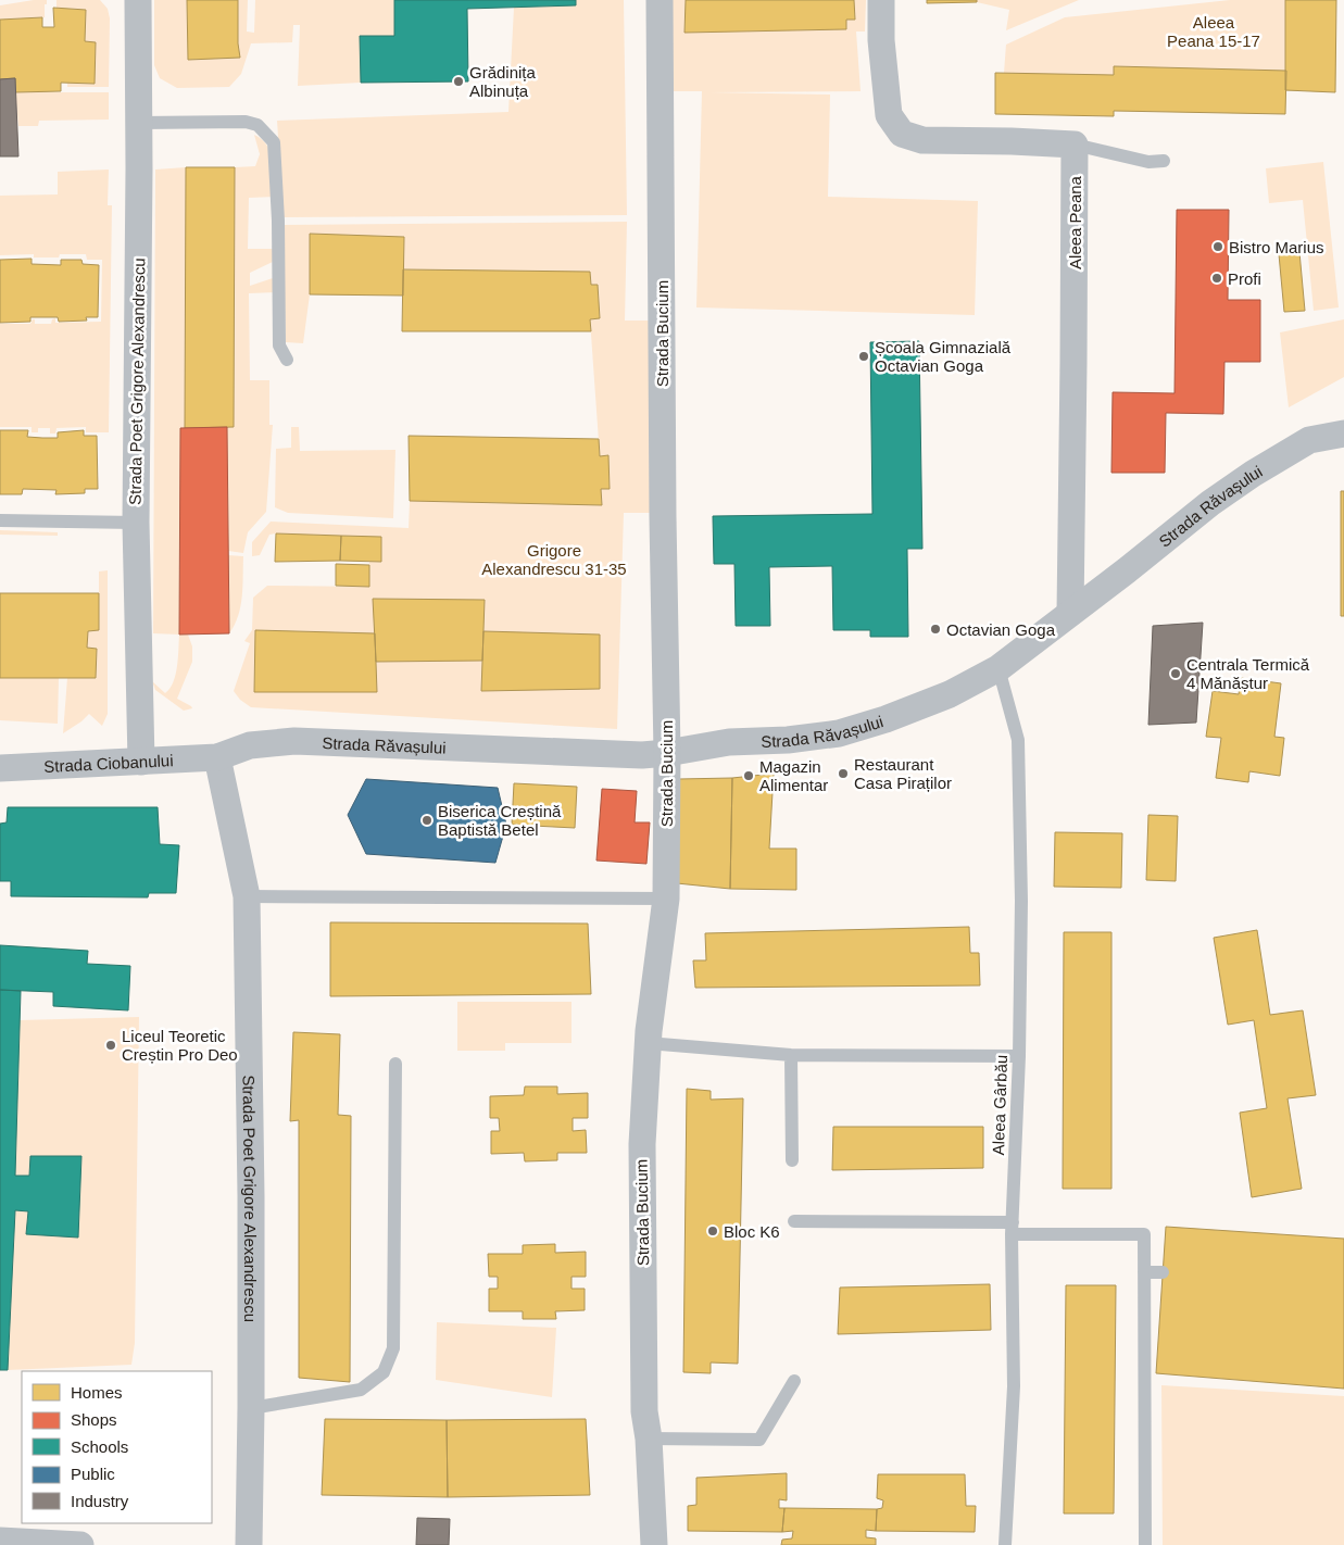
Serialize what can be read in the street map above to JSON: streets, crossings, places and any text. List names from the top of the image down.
{
  "streets": {
    "street": [
      "Aleea Peana",
      "Strada Bucium",
      "Strada Poet Grigore Alexandrescu",
      "Strada Răvașului",
      "Strada Ciobanului"
    ],
    "lane": ["Aleea Gârbău"]
  },
  "crossings": [
    ["Aleea Peana", "Strada Răvașului"],
    ["Strada Bucium", "Strada Răvașului"],
    ["Strada Poet Grigore Alexandrescu", "Strada Răvașului"],
    ["Strada Poet Grigore Alexandrescu", "Strada Ciobanului"],
    ["Strada Răvașului", "Strada Ciobanului"],
    ["Strada Răvașului", "Aleea Gârbău"]
  ],
  "parks": ["Aleea Peana 15-17", "Grigore Alexandrescu 31-35"],
  "places": [
    "Grădinița Albinuța",
    "Bistro Marius",
    "Profi",
    "Școala Gimnazială Octavian Goga",
    "Octavian Goga",
    "Centrala Termică 4 Mănăștur",
    "Restaurant Casa Piraților",
    "Magazin Alimentar",
    "Biserica Creștină Baptistă Betel",
    "Liceul Teoretic Creștin Pro Deo",
    "Bloc K6"
  ],
  "legend": [
    "Homes",
    "Shops",
    "Schools",
    "Public",
    "Industry"
  ]
}
